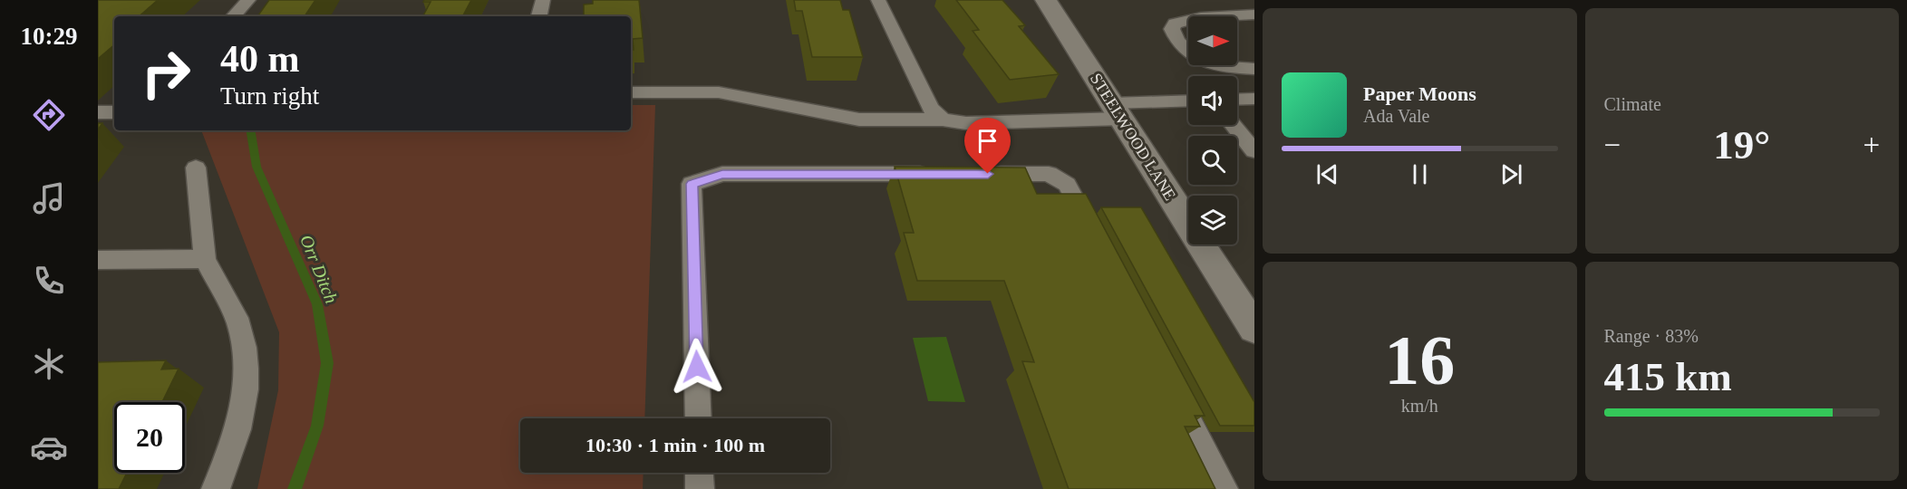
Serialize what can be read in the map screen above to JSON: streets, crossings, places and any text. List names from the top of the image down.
{
  "streets": {
    "street": ["STEELWOOD LANE"]
  },
  "water": ["Orr Ditch"],
  "north": "right",
  "page": {
    "tabs": "10:29",
    "tile": [
      "Climate",
      ["16", "km/h"],
      ["Range · 83%", "415 km"]
    ],
    "turn": ["40 m", "Turn right"],
    "song": ["Paper Moons", "Ada Vale"],
    "heat": ["−", "19°", "+"],
    "limit": "20",
    "trip": "10:30 · 1 min · 100 m"
  }
}
